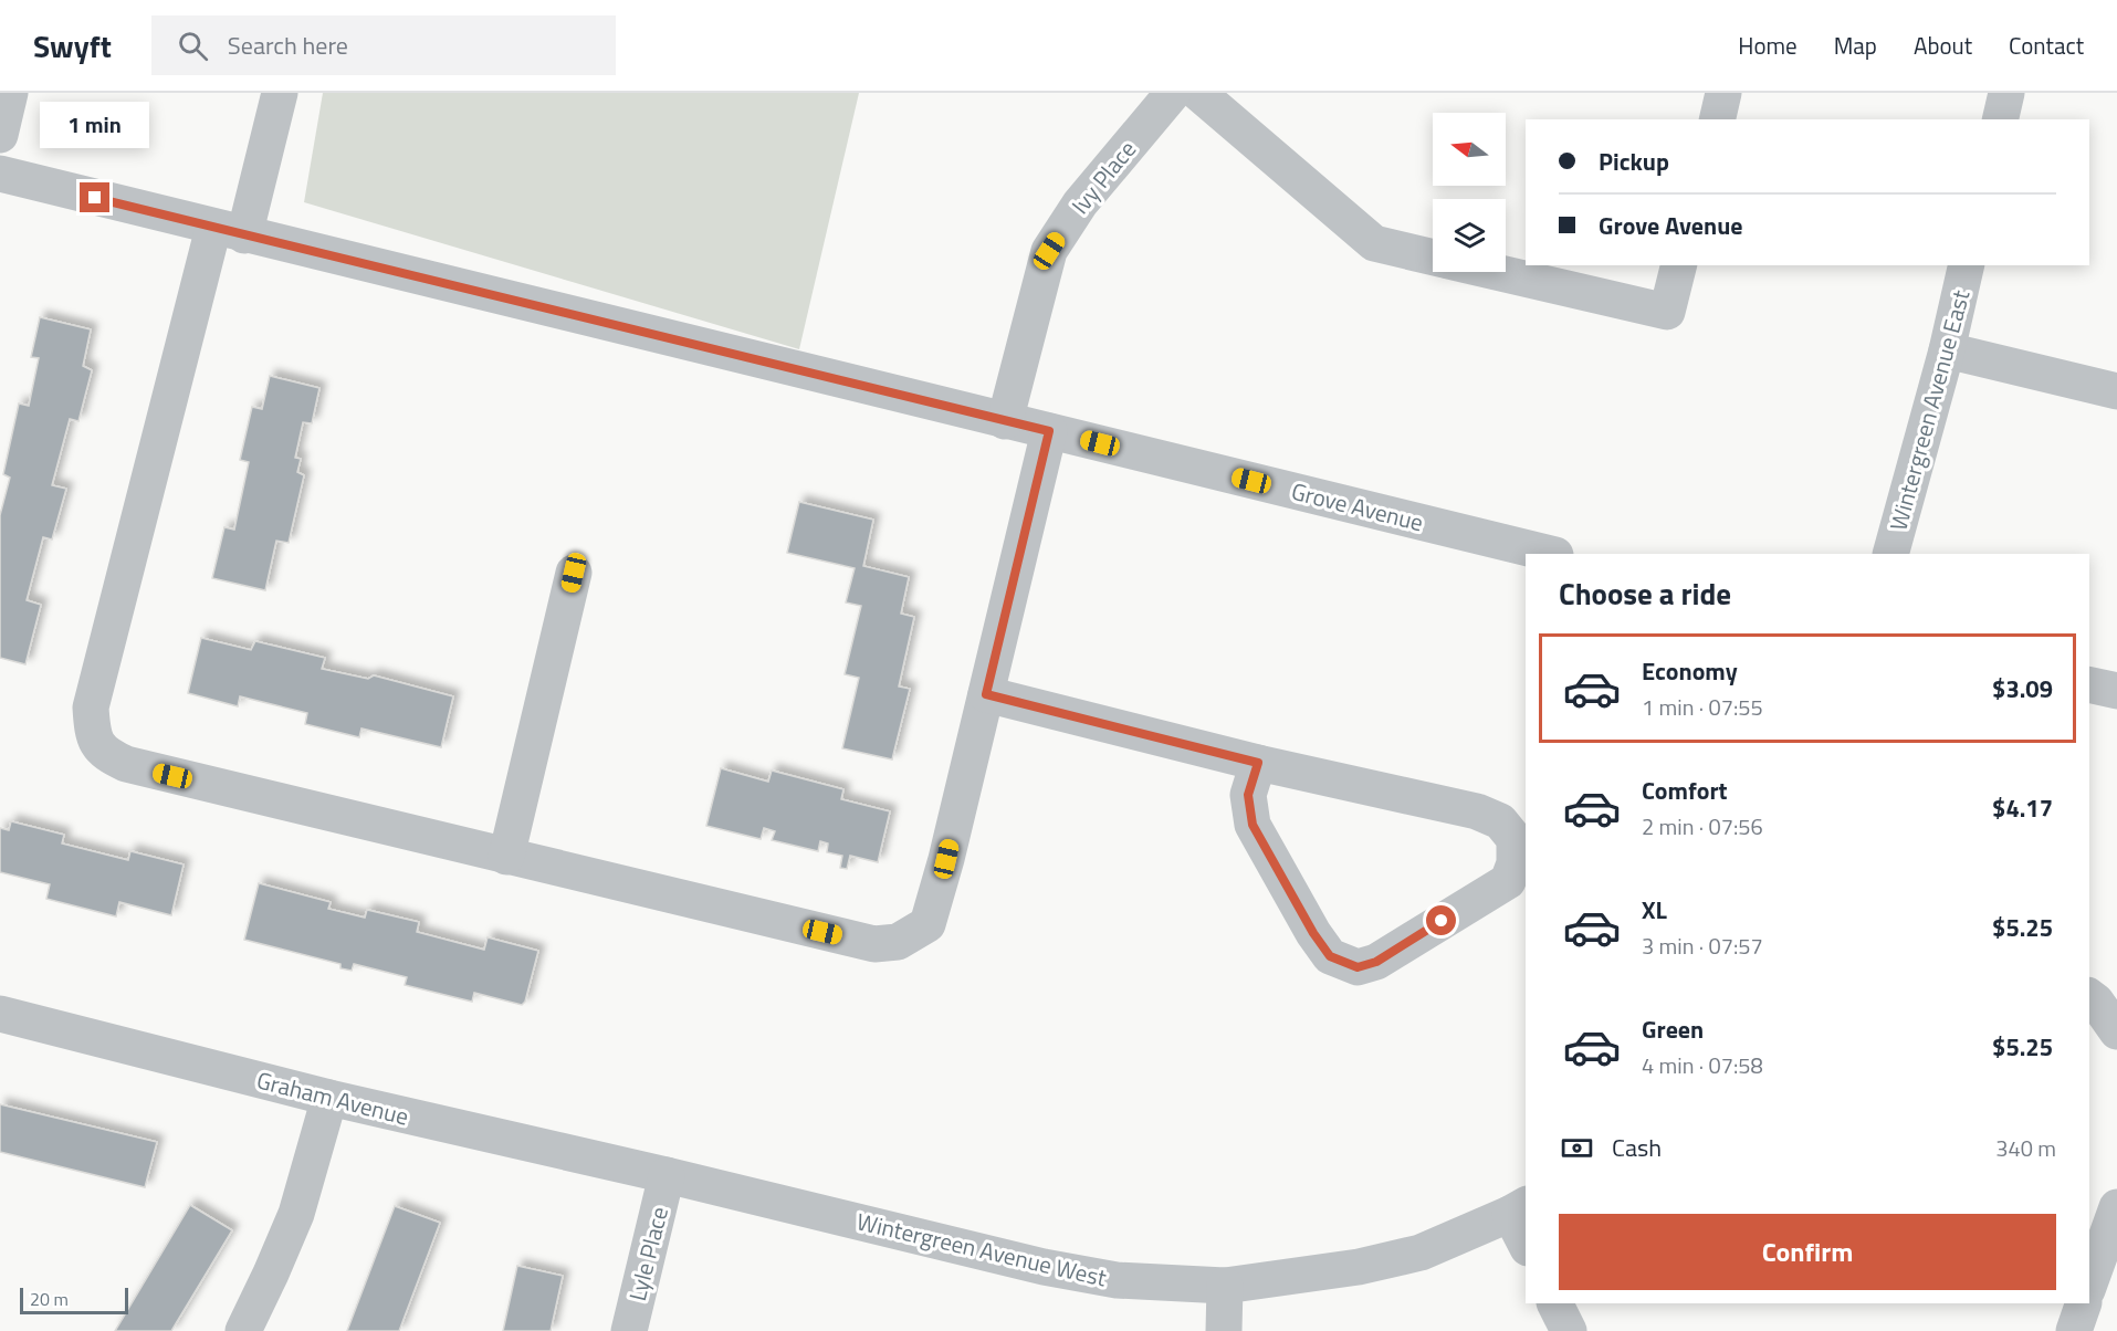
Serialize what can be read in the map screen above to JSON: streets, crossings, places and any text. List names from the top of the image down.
{
  "streets": {
    "street": [
      "Ivy Place",
      "Wintergreen Avenue East",
      "Grove Avenue",
      "Graham Avenue",
      "Wintergreen Avenue West",
      "Lyle Place"
    ]
  },
  "crossings": [
    ["Ivy Place", "Grove Avenue"],
    ["Graham Avenue", "Wintergreen Avenue West"],
    ["Graham Avenue", "Lyle Place"],
    ["Wintergreen Avenue West", "Lyle Place"]
  ],
  "scale_bar": "20 m",
  "north": "left",
  "page": {
    "header": "Swyft",
    "search": "Search here",
    "nav": [
      "Home",
      "Map",
      "About",
      "Contact"
    ],
    "bubble": "1 min",
    "banner": ["Pickup", "Grove Avenue"],
    "heading": "Choose a ride",
    "list": [
      {
        "name": "Economy",
        "note": "1 min · 07:55",
        "value": "$3.09"
      },
      {
        "name": "Comfort",
        "note": "2 min · 07:56",
        "value": "$4.17"
      },
      {
        "name": "XL",
        "note": "3 min · 07:57",
        "value": "$5.25"
      },
      {
        "name": "Green",
        "note": "4 min · 07:58",
        "value": "$5.25"
      }
    ],
    "pay": ["Cash", "340 m"],
    "buttons": "Confirm",
    "scale": "20 m"
  }
}
